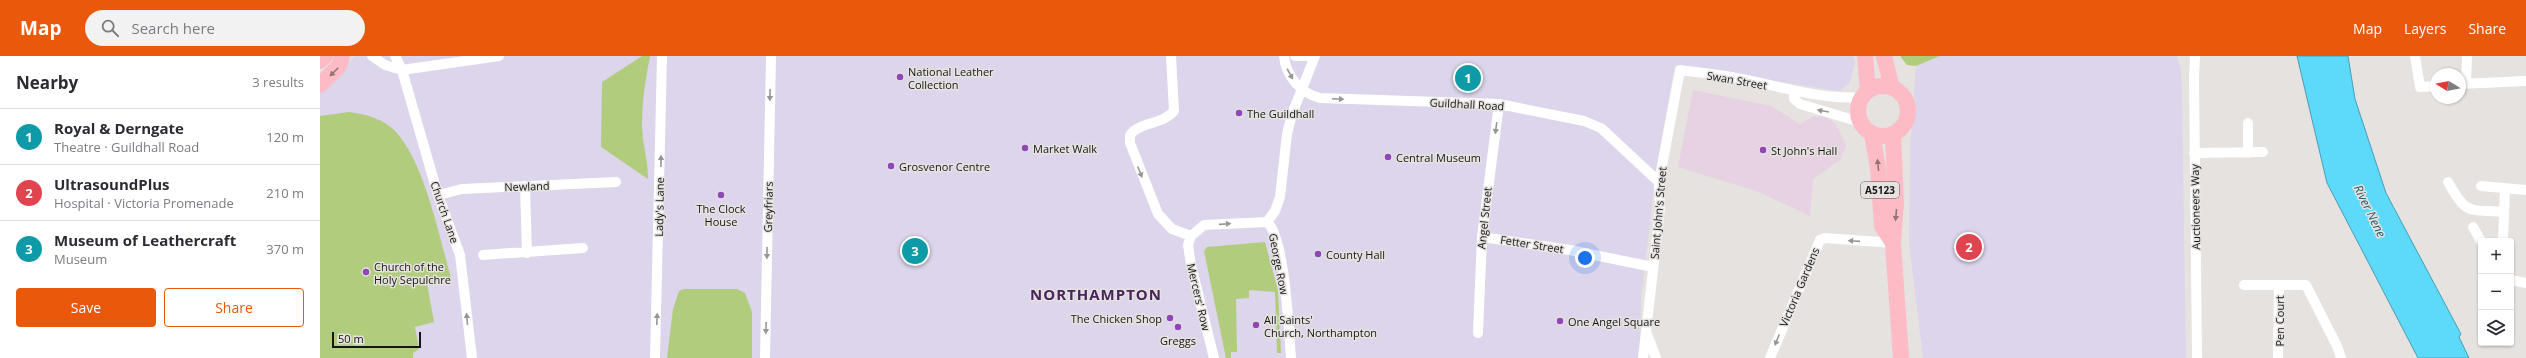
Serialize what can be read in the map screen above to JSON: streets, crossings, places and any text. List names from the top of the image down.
{
  "streets": {
    "main road": ["A5123"],
    "street": [
      "Swan Street",
      "Guildhall Road",
      "Newland",
      "Lady's Lane",
      "Greyfriars",
      "Auctioneers Way",
      "Church Lane",
      "Saint John's Street",
      "Angel Street",
      "Fetter Street",
      "George Row",
      "Victoria Gardens",
      "Mercers' Row",
      "Pen Court"
    ]
  },
  "crossings": [
    ["Swan Street", "A5123"],
    ["Swan Street", "Saint John's Street"],
    ["Guildhall Road", "Saint John's Street"],
    ["Guildhall Road", "Angel Street"],
    ["Guildhall Road", "George Row"],
    ["Newland", "Church Lane"],
    ["A5123", "Victoria Gardens"],
    ["Saint John's Street", "Fetter Street"],
    ["Angel Street", "Fetter Street"]
  ],
  "one_way": [
    "Guildhall Road",
    "Lady's Lane",
    "Greyfriars",
    "Angel Street",
    "Victoria Gardens"
  ],
  "districts": ["NORTHAMPTON"],
  "water": ["River Nene"],
  "places": [
    "National Leather Collection",
    "The Guildhall",
    "Market Walk",
    "St John's Hall",
    "Central Museum",
    "Grosvenor Centre",
    "The Clock House",
    "County Hall",
    "Church of the Holy Sepulchre",
    "The Chicken Shop",
    "One Angel Square",
    "All Saints' Church, Northampton",
    "Greggs"
  ],
  "scale_bar": "50 m",
  "north": "left",
  "page": {
    "header": "Map",
    "search": "Search here",
    "nav": ["Map", "Layers", "Share"],
    "heading": ["Nearby", "3 results"],
    "pins": ["1", "2", "3"],
    "list": [
      {
        "mark": "1",
        "name": "Royal & Derngate",
        "note": "Theatre · Guildhall Road",
        "value": "120 m"
      },
      {
        "mark": "2",
        "name": "UltrasoundPlus",
        "note": "Hospital · Victoria Promenade",
        "value": "210 m"
      },
      {
        "mark": "3",
        "name": "Museum of Leathercraft",
        "note": "Museum",
        "value": "370 m"
      }
    ],
    "map_buttons": ["+", "−"],
    "buttons": ["Save", "Share"],
    "scale": "50 m"
  }
}
